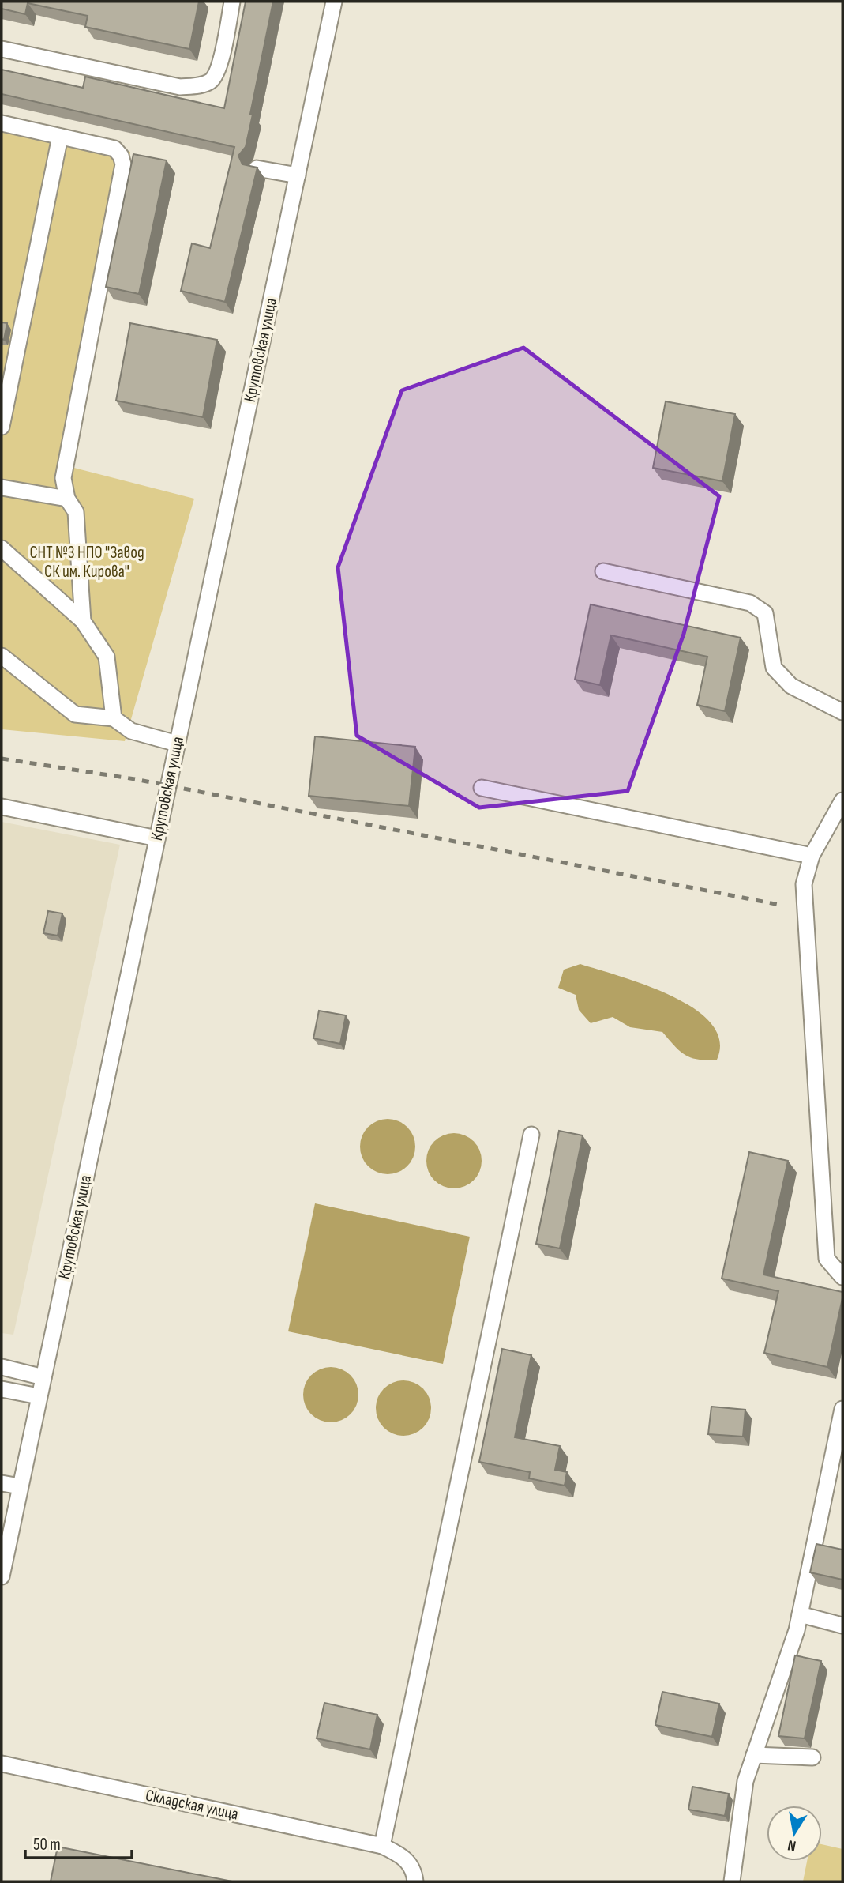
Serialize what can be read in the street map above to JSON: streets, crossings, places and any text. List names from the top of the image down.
{
  "streets": {
    "street": ["Крутовская улица", "Складская улица"]
  },
  "parks": ["СНТ №3 НПО \"Завод СК им. Кирова\""],
  "scale_bar": "50 m",
  "north": "bottom"
}
